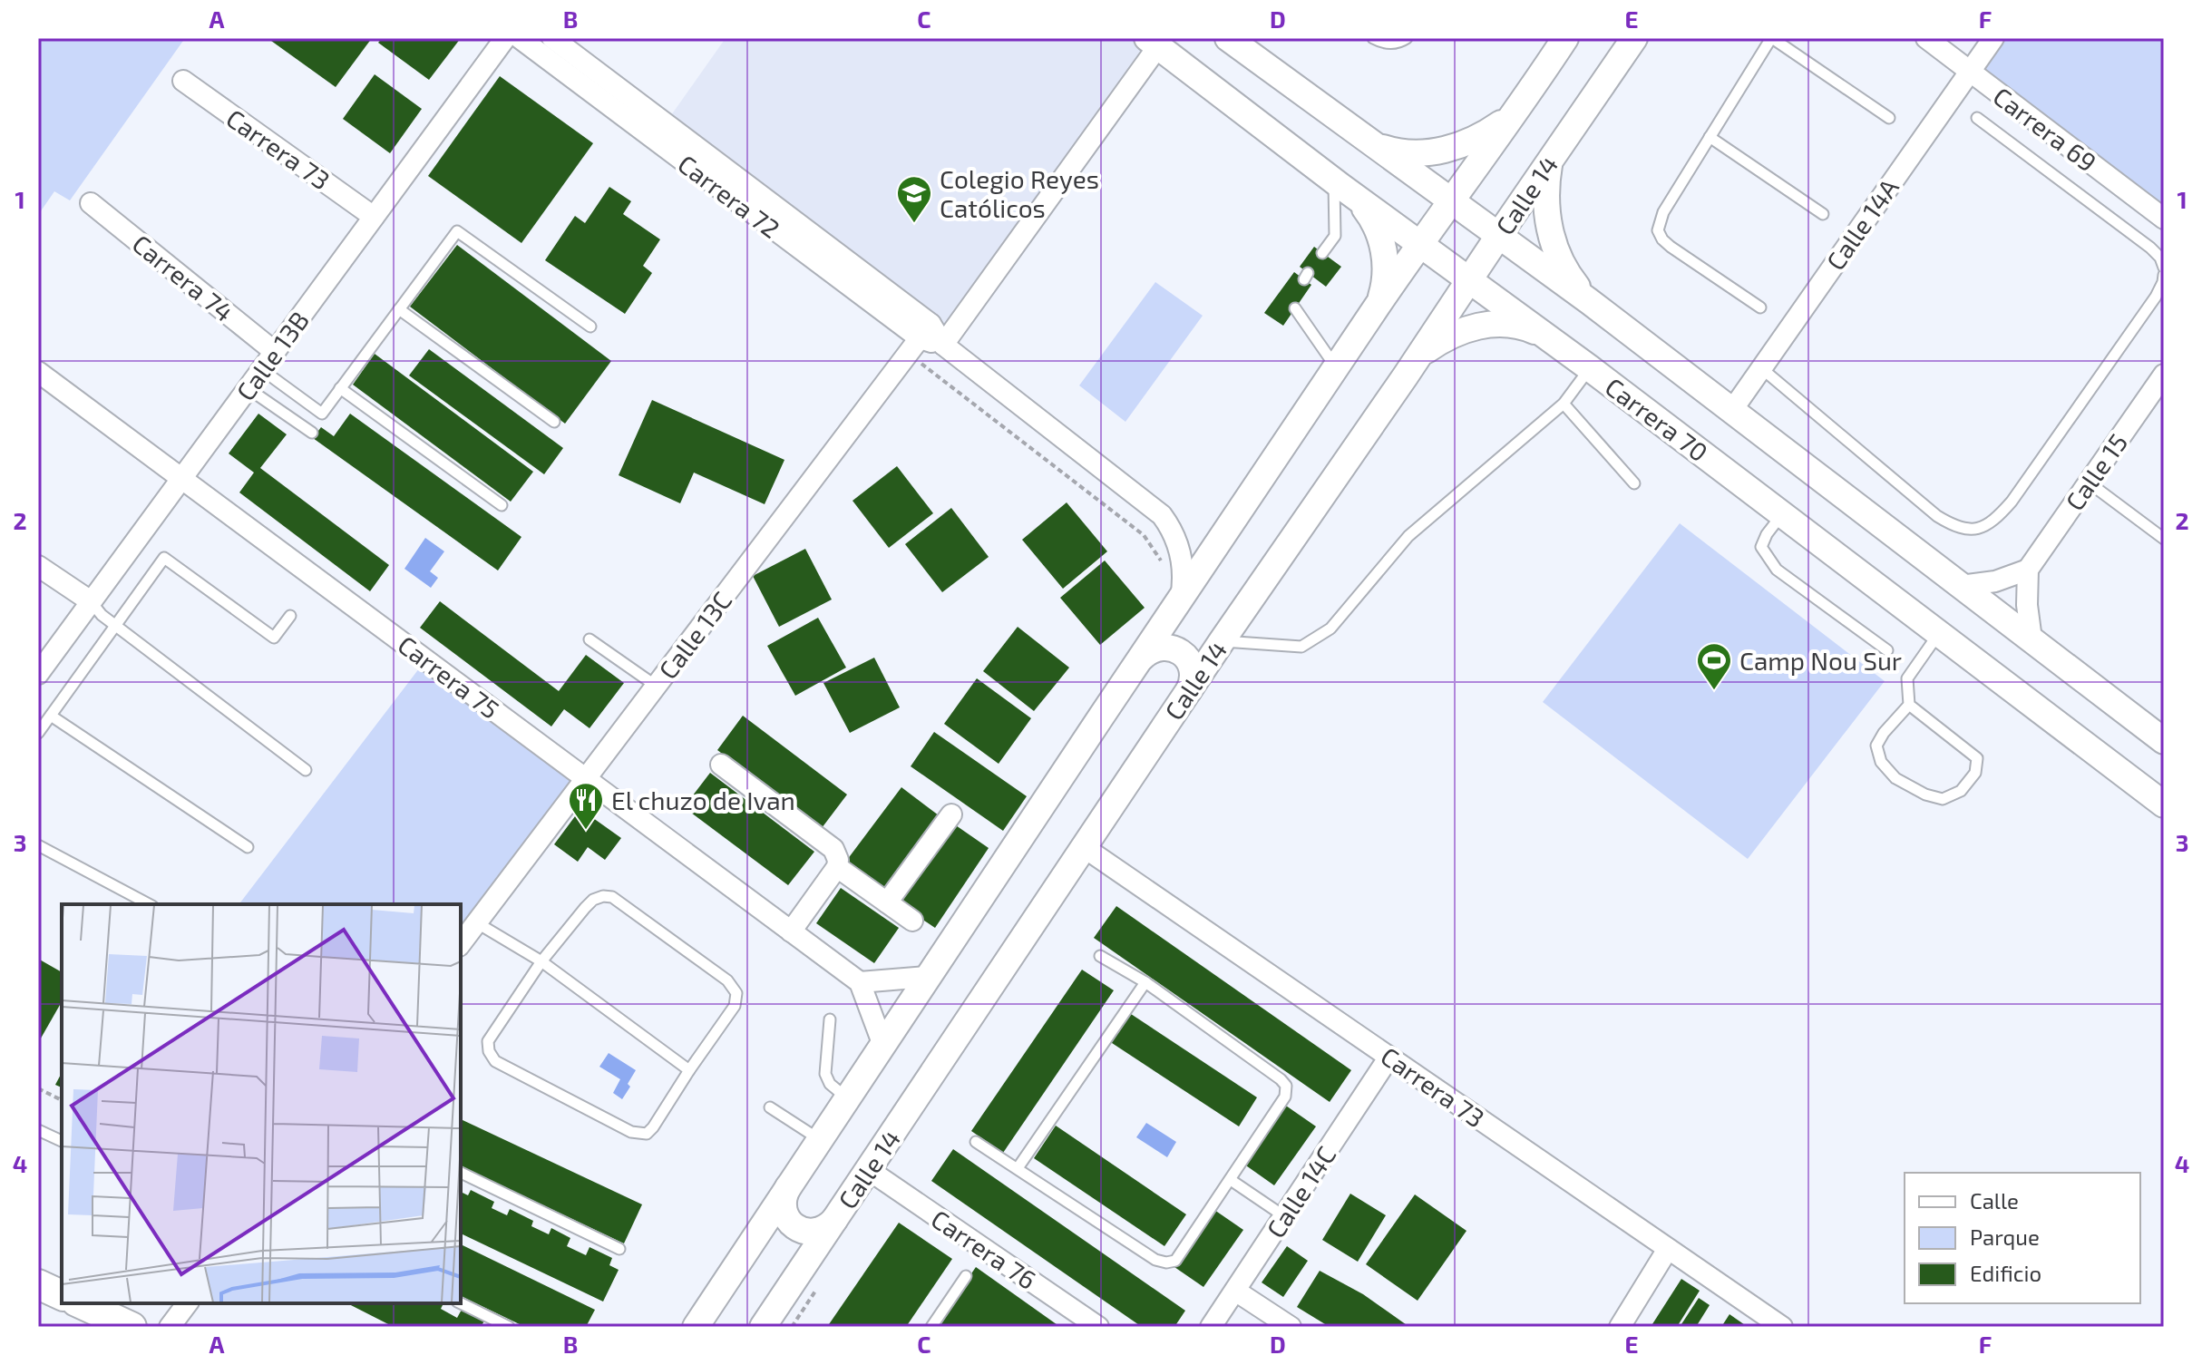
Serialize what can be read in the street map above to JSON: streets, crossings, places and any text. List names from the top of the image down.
{
  "streets": {
    "street": [
      "Carrera 69",
      "Carrera 73",
      "Calle 14",
      "Carrera 72",
      "Calle 14A",
      "Carrera 74",
      "Calle 13B",
      "Carrera 70",
      "Calle 15",
      "Calle 13C",
      "Carrera 75",
      "Calle 14C",
      "Carrera 76"
    ]
  },
  "crossings": [
    ["Carrera 69", "Calle 14A"],
    ["Carrera 73", "Calle 14"],
    ["Carrera 73", "Calle 13B"],
    ["Carrera 73", "Calle 14C"],
    ["Calle 14", "Carrera 70"],
    ["Calle 14", "Carrera 76"],
    ["Carrera 72", "Calle 13C"],
    ["Calle 14A", "Carrera 70"],
    ["Carrera 74", "Calle 13B"],
    ["Calle 13B", "Carrera 75"],
    ["Calle 13C", "Carrera 75"]
  ],
  "places": {
    "school or university": ["Colegio Reyes Católicos"],
    "sports": ["Camp Nou Sur"],
    "restaurant": ["El chuzo de Ivan"]
  },
  "legend": ["Calle", "Parque", "Edificio"],
  "grid": {
    "columns": [
      "A",
      "B",
      "C",
      "D",
      "E",
      "F"
    ],
    "rows": [
      "1",
      "2",
      "3",
      "4"
    ]
  }
}
